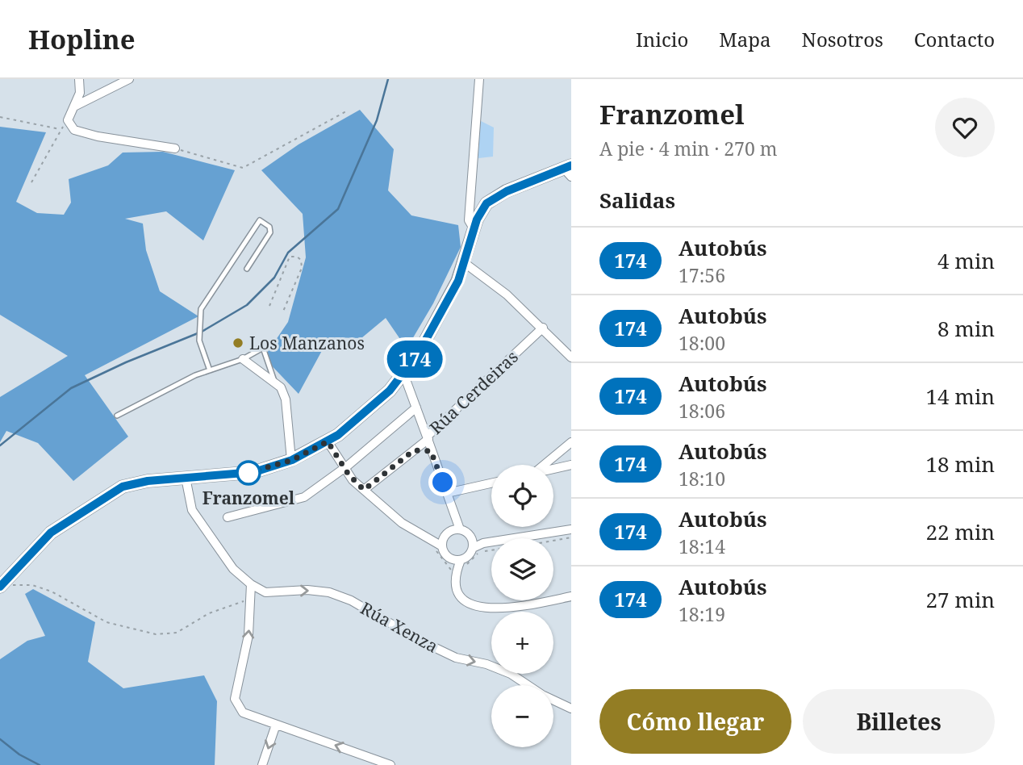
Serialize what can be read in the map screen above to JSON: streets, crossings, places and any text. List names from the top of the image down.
{
  "streets": {
    "street": ["Rúa Cerdeiras", "Rúa Xenza"]
  },
  "one_way": ["Rúa Xenza"],
  "places": ["Los Manzanos", "Franzomel"],
  "lines": ["bus line 174"],
  "page": {
    "header": "Hopline",
    "nav": [
      "Inicio",
      "Mapa",
      "Nosotros",
      "Contacto"
    ],
    "on_map": "174",
    "heading": [
      ["Franzomel", "A pie · 4 min · 270 m"],
      "Salidas"
    ],
    "list": [
      {
        "mark": "174",
        "name": "Autobús",
        "note": "17:56",
        "value": "4 min"
      },
      {
        "mark": "174",
        "name": "Autobús",
        "note": "18:00",
        "value": "8 min"
      },
      {
        "mark": "174",
        "name": "Autobús",
        "note": "18:06",
        "value": "14 min"
      },
      {
        "mark": "174",
        "name": "Autobús",
        "note": "18:10",
        "value": "18 min"
      },
      {
        "mark": "174",
        "name": "Autobús",
        "note": "18:14",
        "value": "22 min"
      },
      {
        "mark": "174",
        "name": "Autobús",
        "note": "18:19",
        "value": "27 min"
      }
    ],
    "map_buttons": ["+", "−"],
    "buttons": ["Cómo llegar", "Billetes"]
  }
}
